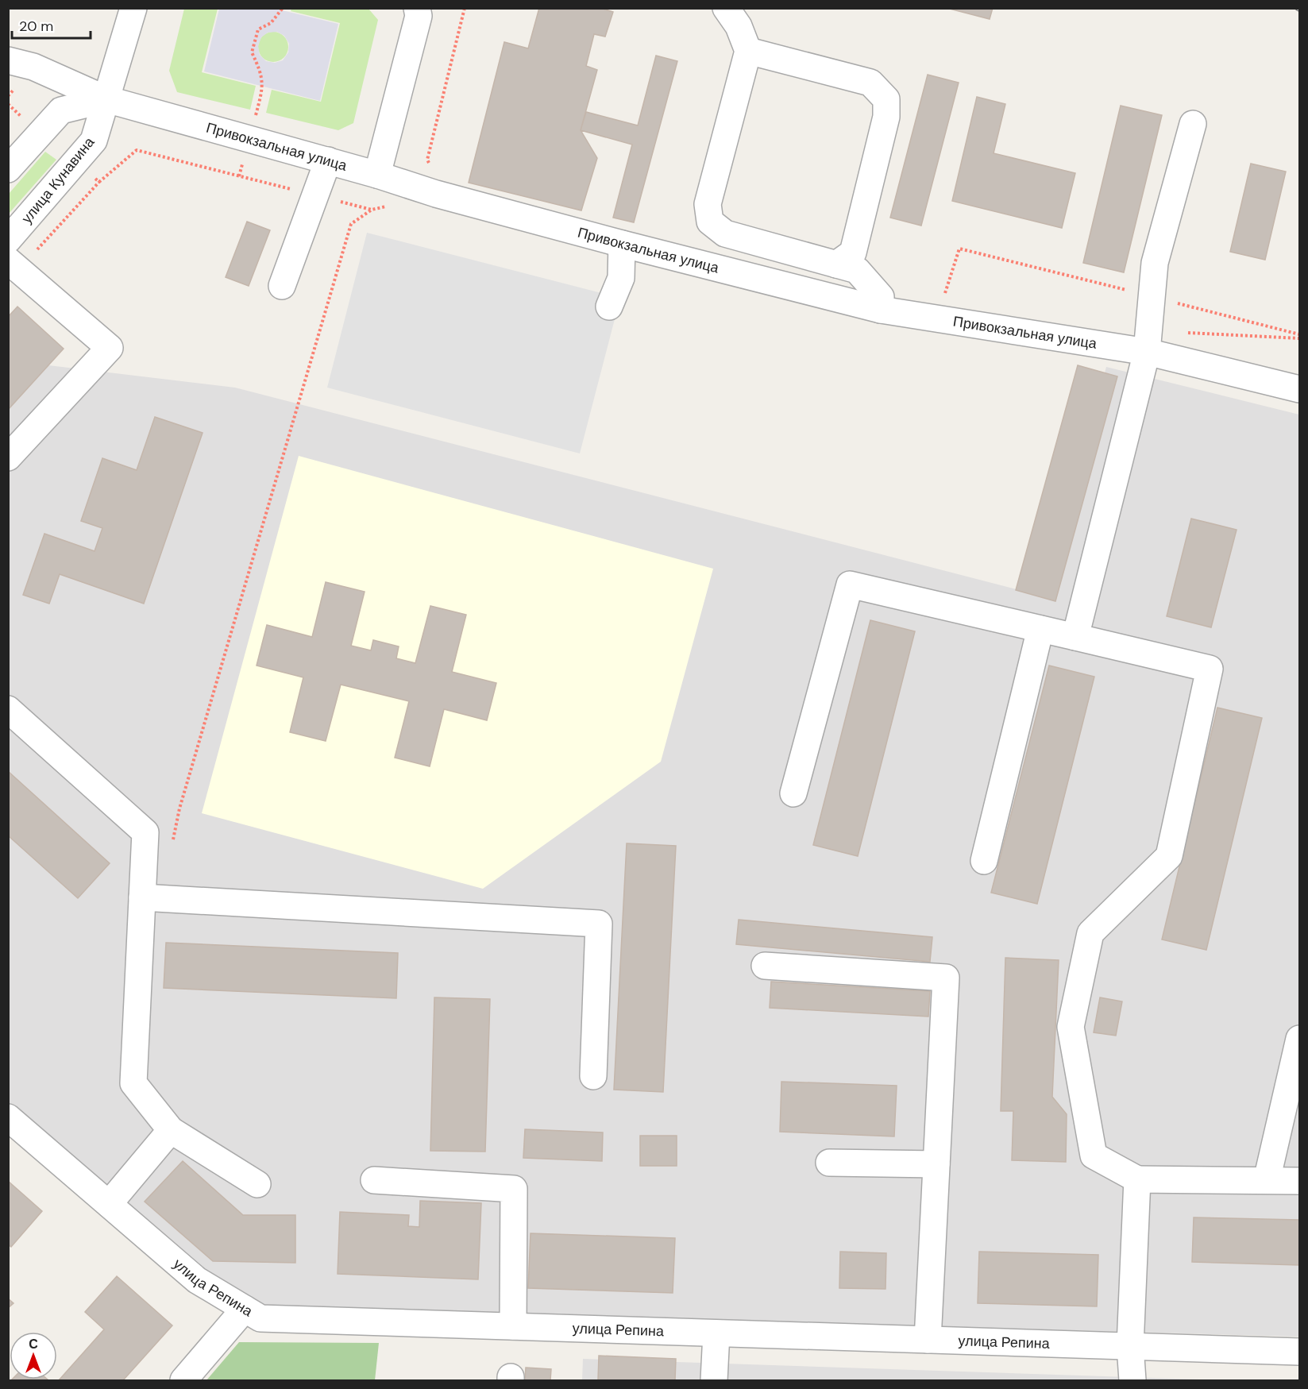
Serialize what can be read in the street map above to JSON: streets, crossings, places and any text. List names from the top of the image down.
{
  "streets": {
    "street": ["Привокзальная улица", "улица Кунавина", "улица Репина"]
  },
  "crossings": [
    ["Привокзальная улица", "улица Кунавина"]
  ],
  "scale_bar": "20 m",
  "north": "top"
}
